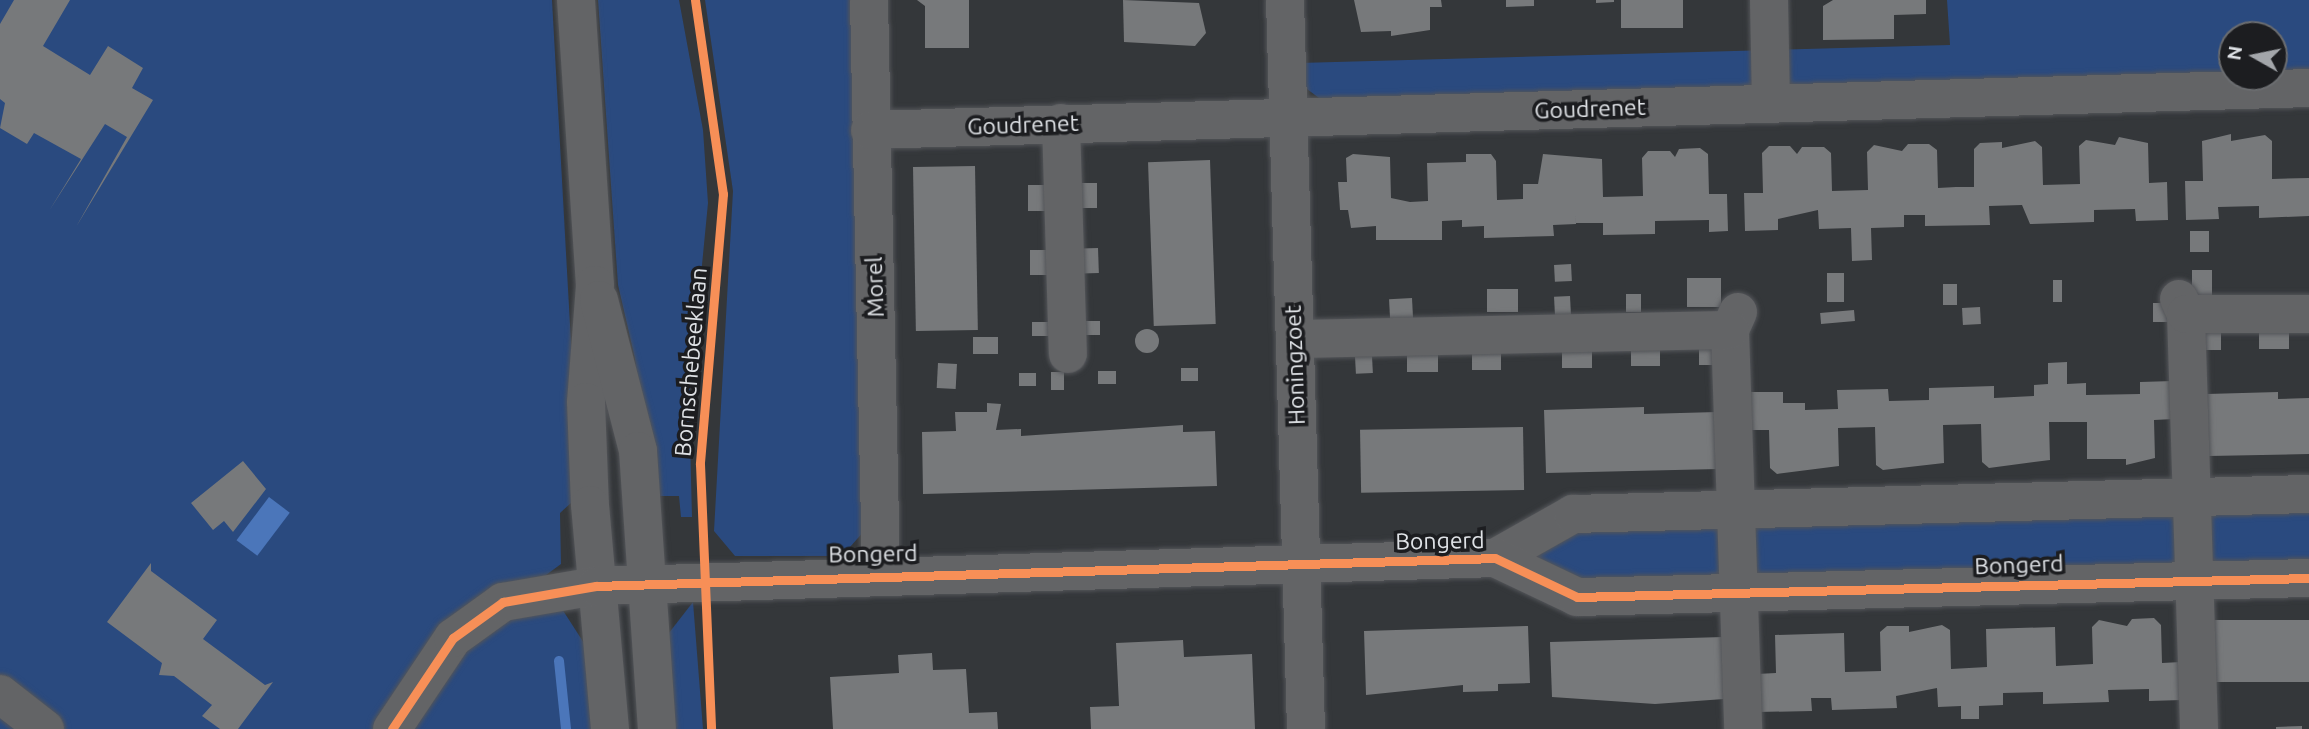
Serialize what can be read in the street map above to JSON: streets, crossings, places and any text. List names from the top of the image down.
{
  "streets": {
    "street": [
      "Goudrenet",
      "Morel",
      "Bornschebeeklaan",
      "Honingzoet",
      "Bongerd"
    ]
  },
  "crossings": [
    ["Goudrenet", "Morel"],
    ["Goudrenet", "Honingzoet"],
    ["Morel", "Bongerd"],
    ["Bornschebeeklaan", "Bongerd"],
    ["Honingzoet", "Bongerd"]
  ],
  "north": "left"
}
